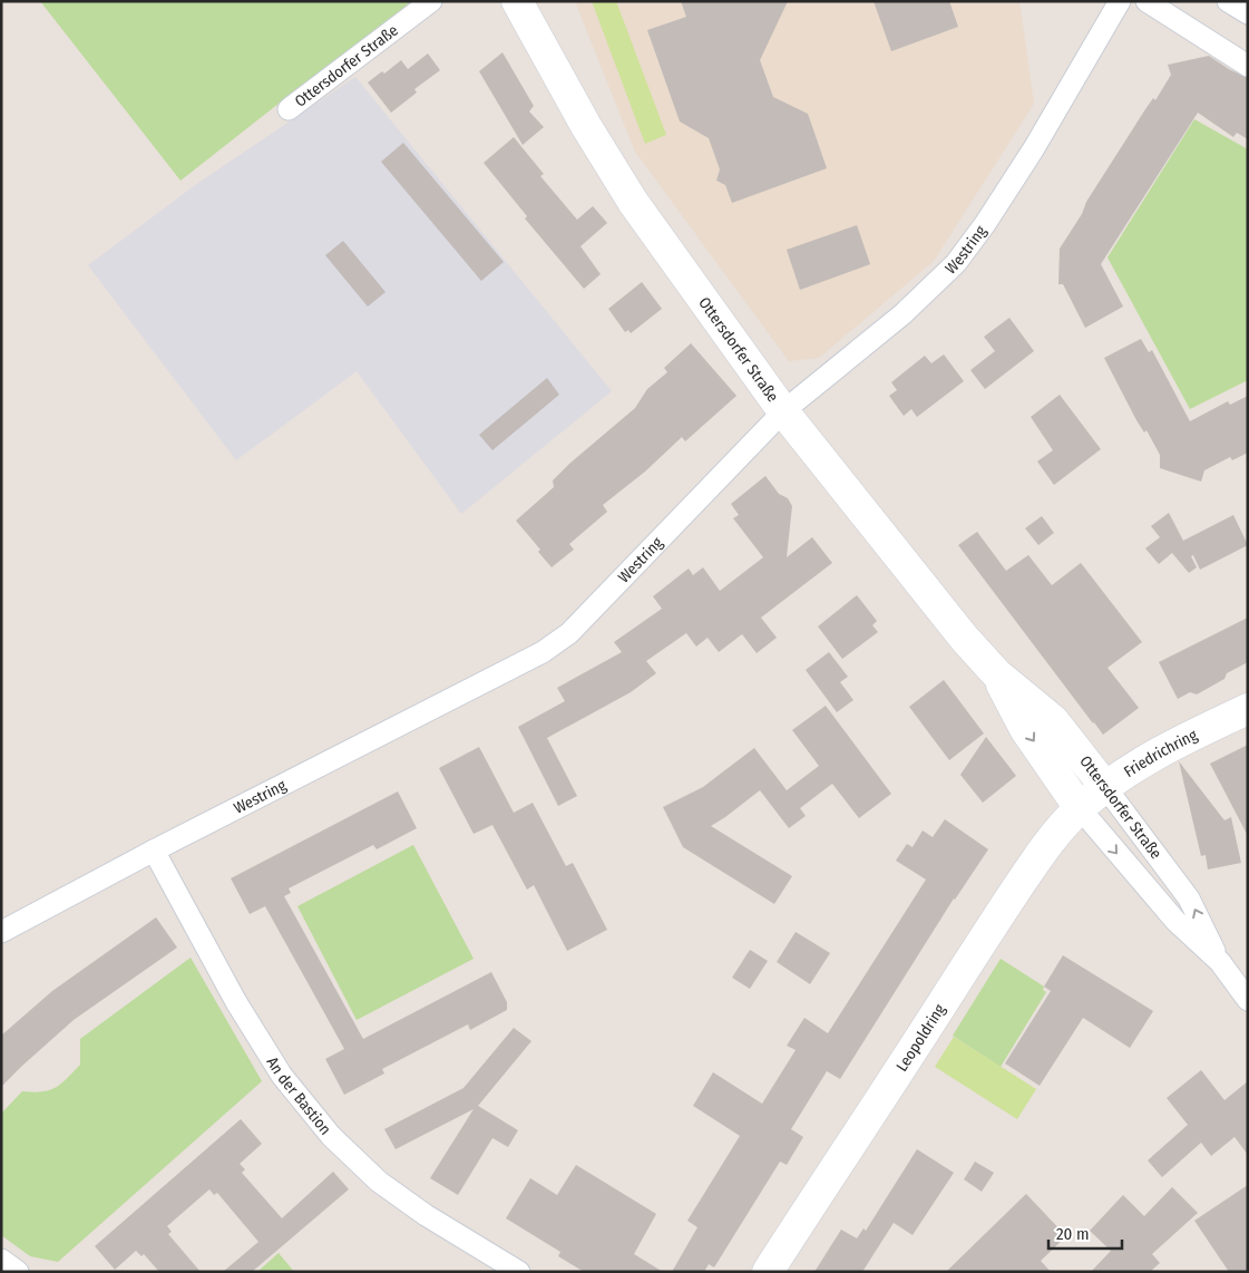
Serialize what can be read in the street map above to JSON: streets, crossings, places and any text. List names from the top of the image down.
{
  "streets": {
    "street": [
      "Ottersdorfer Straße",
      "Westring",
      "Friedrichring",
      "Leopoldring",
      "An der Bastion"
    ]
  },
  "crossings": [
    ["Ottersdorfer Straße", "Westring"],
    ["Ottersdorfer Straße", "Friedrichring"],
    ["Ottersdorfer Straße", "Leopoldring"],
    ["Westring", "An der Bastion"],
    ["Friedrichring", "Leopoldring"]
  ],
  "scale_bar": "20 m"
}
